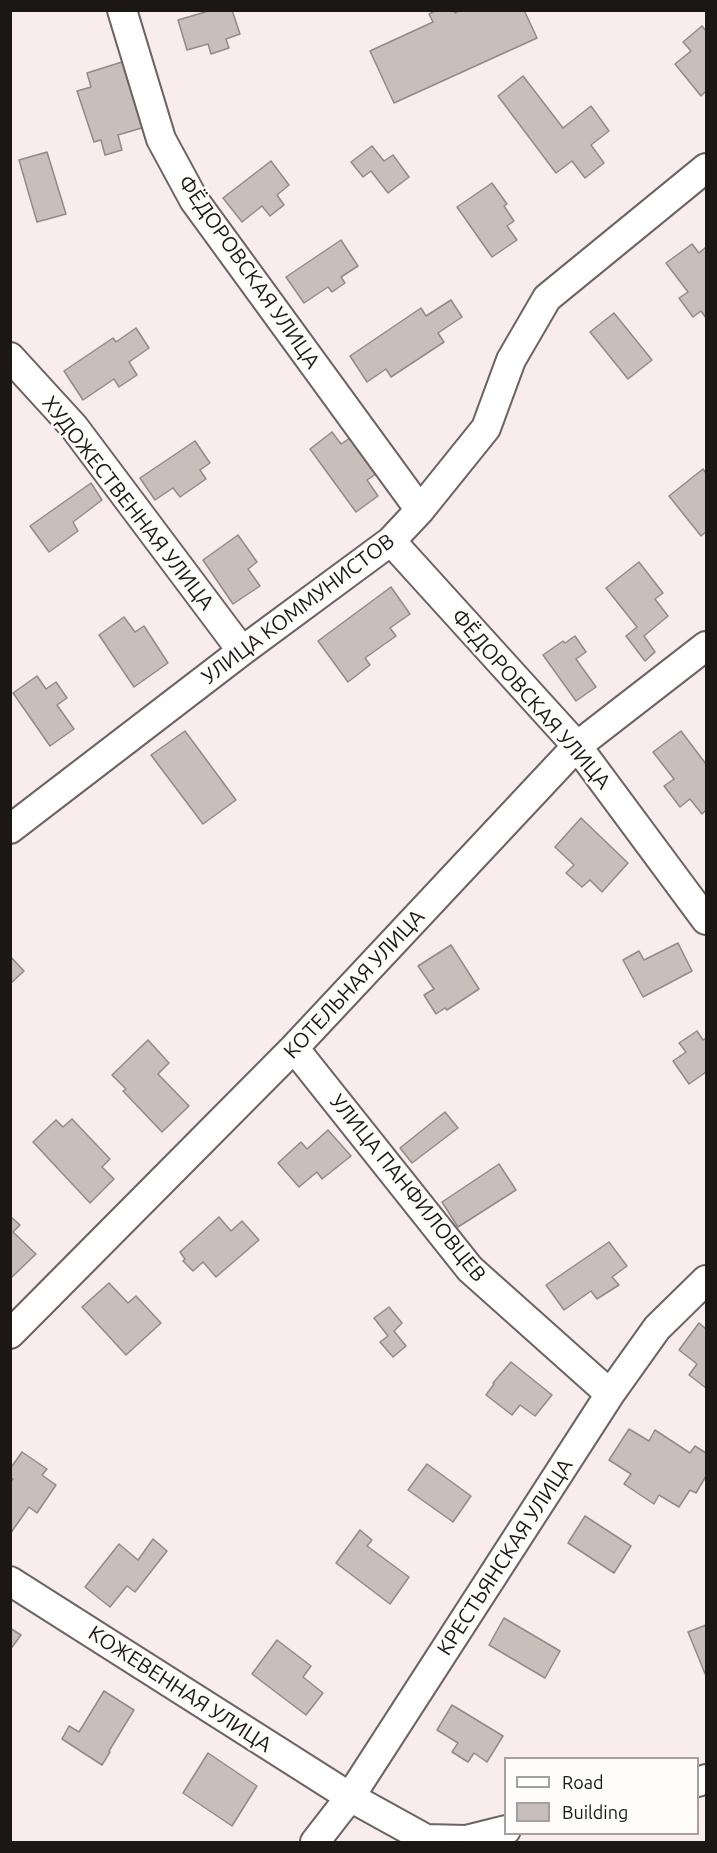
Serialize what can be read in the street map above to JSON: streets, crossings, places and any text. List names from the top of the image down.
{
  "streets": {
    "street": [
      "ФЁДОРОВСКАЯ УЛИЦА",
      "ХУДОЖЕСТВЕННАЯ УЛИЦА",
      "УЛИЦА КОММУНИСТОВ",
      "КОТЕЛЬНАЯ УЛИЦА",
      "УЛИЦА ПАНФИЛОВЦЕВ",
      "КРЕСТЬЯНСКАЯ УЛИЦА",
      "КОЖЕВЕННАЯ УЛИЦА"
    ]
  },
  "crossings": [
    ["ФЁДОРОВСКАЯ УЛИЦА", "УЛИЦА КОММУНИСТОВ"],
    ["ФЁДОРОВСКАЯ УЛИЦА", "КОТЕЛЬНАЯ УЛИЦА"],
    ["ХУДОЖЕСТВЕННАЯ УЛИЦА", "УЛИЦА КОММУНИСТОВ"],
    ["КОТЕЛЬНАЯ УЛИЦА", "УЛИЦА ПАНФИЛОВЦЕВ"],
    ["УЛИЦА ПАНФИЛОВЦЕВ", "КРЕСТЬЯНСКАЯ УЛИЦА"],
    ["КРЕСТЬЯНСКАЯ УЛИЦА", "КОЖЕВЕННАЯ УЛИЦА"]
  ],
  "legend": ["Road", "Building"]
}
